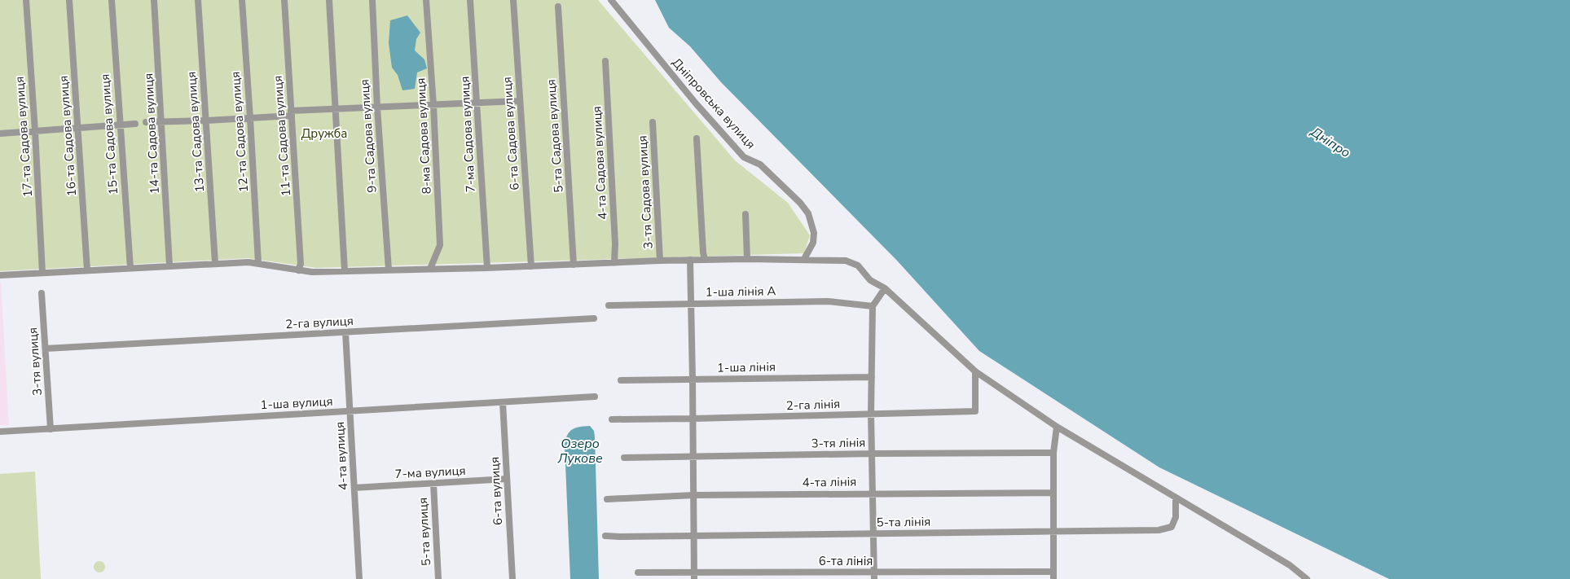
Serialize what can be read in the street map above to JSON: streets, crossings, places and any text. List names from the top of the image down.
{
  "streets": {
    "street": [
      "Дніпровська вулиця",
      "13-та Садова вулиця",
      "12-та Садова вулиця",
      "14-та Садова вулиця",
      "6-та Садова вулиця",
      "15-та Садова вулиця",
      "7-ма Садова вулиця",
      "16-та Садова вулиця",
      "11-та Садова вулиця",
      "9-та Садова вулиця",
      "8-ма Садова вулиця",
      "5-та Садова вулиця",
      "17-та Садова вулиця",
      "4-та Садова вулиця",
      "3-тя Садова вулиця",
      "1-ша лінія А",
      "2-га вулиця",
      "3-тя вулиця",
      "1-ша лінія",
      "1-ша вулиця",
      "2-га лінія",
      "3-тя лінія",
      "4-та вулиця",
      "7-ма вулиця",
      "4-та лінія",
      "6-та вулиця",
      "5-та лінія",
      "5-та вулиця",
      "6-та лінія"
    ]
  },
  "crossings": [
    ["2-га вулиця", "3-тя вулиця"],
    ["2-га вулиця", "4-та вулиця"],
    ["3-тя вулиця", "1-ша вулиця"],
    ["1-ша вулиця", "4-та вулиця"],
    ["1-ша вулиця", "6-та вулиця"],
    ["4-та вулиця", "7-ма вулиця"],
    ["7-ма вулиця", "6-та вулиця"],
    ["7-ма вулиця", "5-та вулиця"]
  ],
  "water": ["Дніпро", "Озеро Лукове"],
  "parks": ["Дружба"]
}
